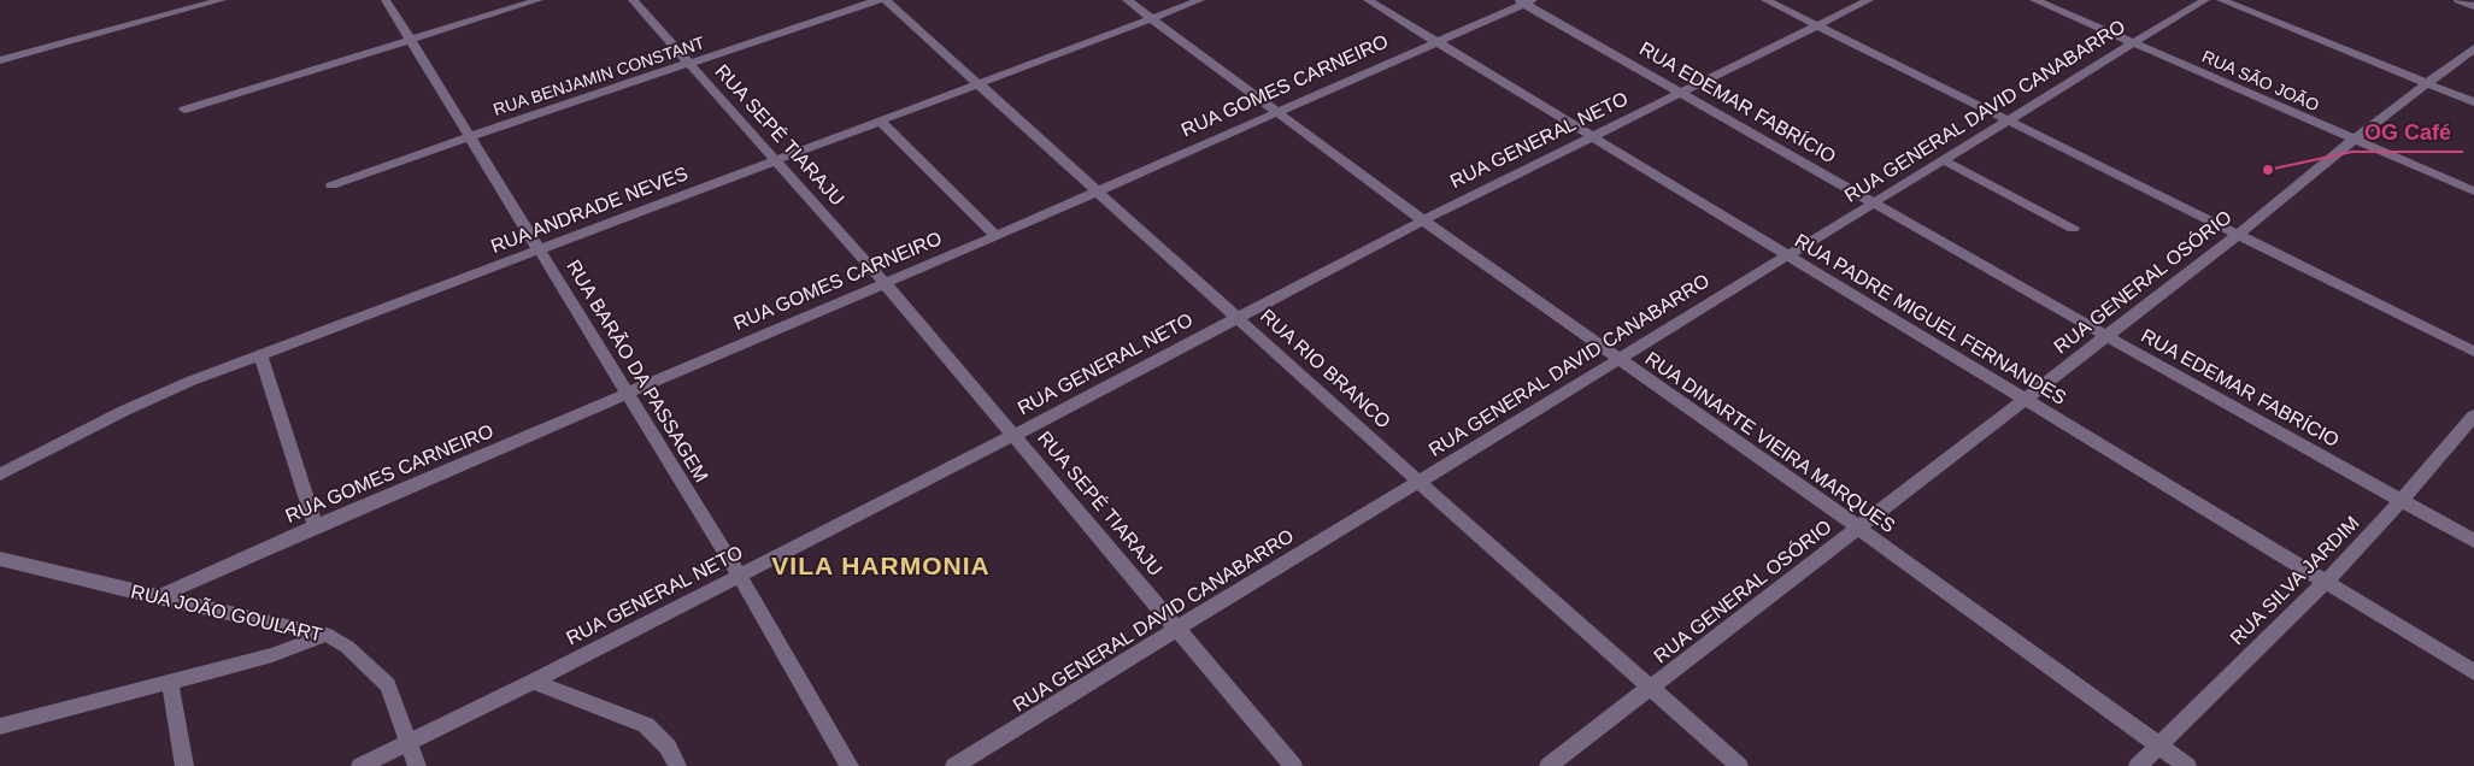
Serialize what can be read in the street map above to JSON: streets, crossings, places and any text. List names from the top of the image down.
{
  "streets": {
    "street": [
      "RUA BENJAMIN CONSTANT",
      "RUA SÃO JOÃO",
      "RUA GOMES CARNEIRO",
      "RUA EDEMAR FABRÍCIO",
      "RUA GENERAL DAVID CANABARRO",
      "RUA SEPÉ TIARAJU",
      "RUA GENERAL NETO",
      "RUA ANDRADE NEVES",
      "RUA GENERAL OSÓRIO",
      "RUA PADRE MIGUEL FERNANDES",
      "RUA RIO BRANCO",
      "RUA BARÃO DA PASSAGEM",
      "RUA DINARTE VIEIRA MARQUES",
      "RUA SILVA JARDIM",
      "RUA JOÃO GOULART"
    ]
  },
  "crossings": [
    ["RUA BENJAMIN CONSTANT", "RUA SEPÉ TIARAJU"],
    ["RUA BENJAMIN CONSTANT", "RUA BARÃO DA PASSAGEM"],
    ["RUA SÃO JOÃO", "RUA GENERAL DAVID CANABARRO"],
    ["RUA SÃO JOÃO", "RUA GENERAL OSÓRIO"],
    ["RUA GOMES CARNEIRO", "RUA EDEMAR FABRÍCIO"],
    ["RUA GOMES CARNEIRO", "RUA SEPÉ TIARAJU"],
    ["RUA GOMES CARNEIRO", "RUA PADRE MIGUEL FERNANDES"],
    ["RUA GOMES CARNEIRO", "RUA RIO BRANCO"],
    ["RUA GOMES CARNEIRO", "RUA BARÃO DA PASSAGEM"],
    ["RUA GOMES CARNEIRO", "RUA DINARTE VIEIRA MARQUES"],
    ["RUA GOMES CARNEIRO", "RUA JOÃO GOULART"],
    ["RUA EDEMAR FABRÍCIO", "RUA GENERAL DAVID CANABARRO"],
    ["RUA EDEMAR FABRÍCIO", "RUA GENERAL NETO"],
    ["RUA EDEMAR FABRÍCIO", "RUA GENERAL OSÓRIO"],
    ["RUA EDEMAR FABRÍCIO", "RUA SILVA JARDIM"],
    ["RUA GENERAL DAVID CANABARRO", "RUA SEPÉ TIARAJU"],
    ["RUA GENERAL DAVID CANABARRO", "RUA PADRE MIGUEL FERNANDES"],
    ["RUA GENERAL DAVID CANABARRO", "RUA RIO BRANCO"],
    ["RUA GENERAL DAVID CANABARRO", "RUA DINARTE VIEIRA MARQUES"],
    ["RUA SEPÉ TIARAJU", "RUA GENERAL NETO"],
    ["RUA SEPÉ TIARAJU", "RUA ANDRADE NEVES"],
    ["RUA GENERAL NETO", "RUA PADRE MIGUEL FERNANDES"],
    ["RUA GENERAL NETO", "RUA RIO BRANCO"],
    ["RUA GENERAL NETO", "RUA BARÃO DA PASSAGEM"],
    ["RUA GENERAL NETO", "RUA DINARTE VIEIRA MARQUES"],
    ["RUA GENERAL NETO", "RUA JOÃO GOULART"],
    ["RUA ANDRADE NEVES", "RUA RIO BRANCO"],
    ["RUA ANDRADE NEVES", "RUA BARÃO DA PASSAGEM"],
    ["RUA ANDRADE NEVES", "RUA DINARTE VIEIRA MARQUES"],
    ["RUA GENERAL OSÓRIO", "RUA PADRE MIGUEL FERNANDES"],
    ["RUA GENERAL OSÓRIO", "RUA RIO BRANCO"],
    ["RUA GENERAL OSÓRIO", "RUA DINARTE VIEIRA MARQUES"],
    ["RUA PADRE MIGUEL FERNANDES", "RUA SILVA JARDIM"],
    ["RUA DINARTE VIEIRA MARQUES", "RUA SILVA JARDIM"]
  ],
  "districts": ["VILA HARMONIA"],
  "places": ["OG Café"]
}
